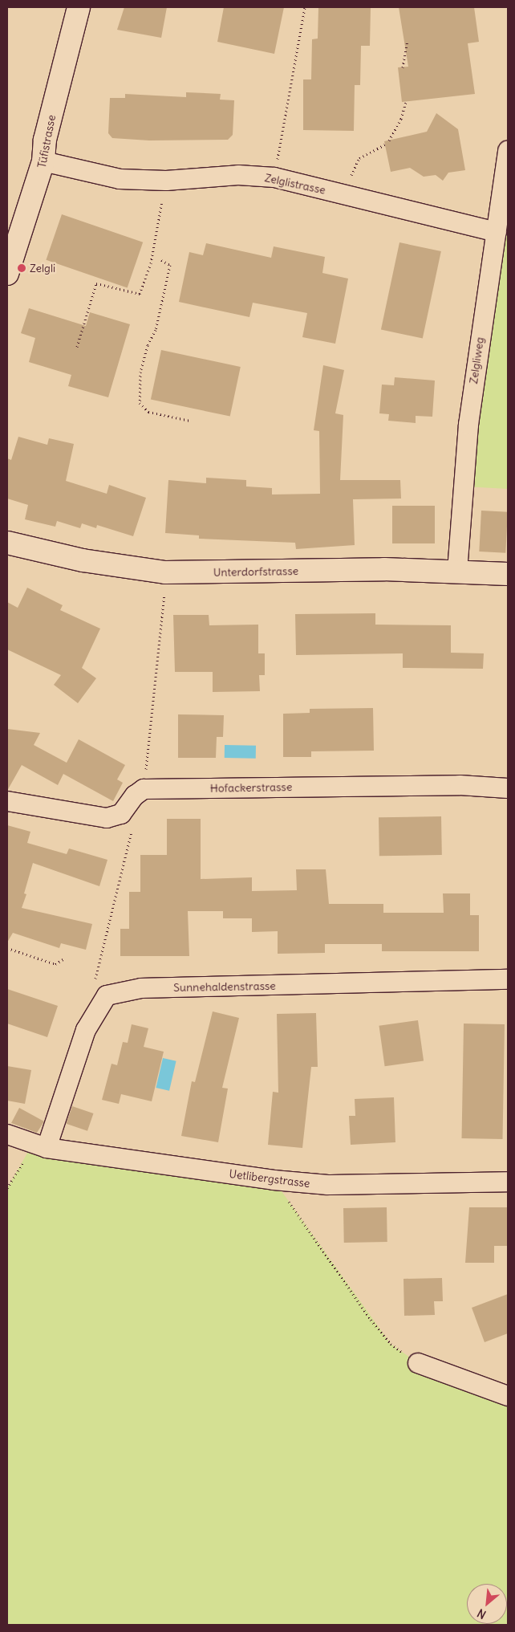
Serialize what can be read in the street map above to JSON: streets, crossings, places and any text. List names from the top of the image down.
{
  "streets": {
    "street": [
      "Tüfistrasse",
      "Zelglistrasse",
      "Zelgliweg",
      "Unterdorfstrasse",
      "Hofackerstrasse",
      "Sunnehaldenstrasse",
      "Uetlibergstrasse"
    ]
  },
  "crossings": [
    ["Tüfistrasse", "Zelglistrasse"],
    ["Zelglistrasse", "Zelgliweg"],
    ["Zelgliweg", "Unterdorfstrasse"],
    ["Sunnehaldenstrasse", "Uetlibergstrasse"]
  ],
  "places": ["Zelgli"],
  "north": "bottom left"
}
